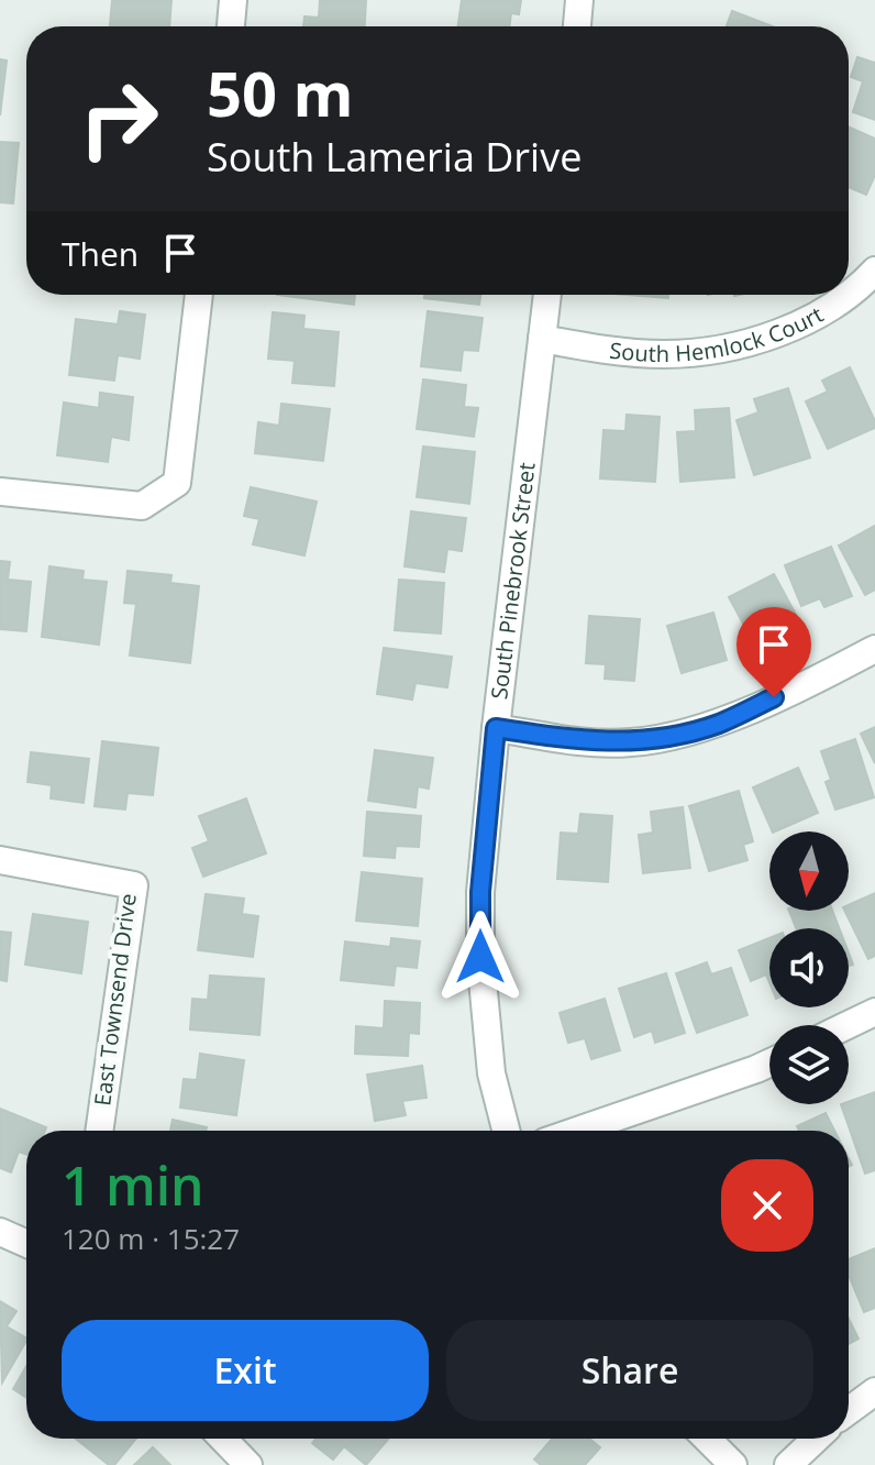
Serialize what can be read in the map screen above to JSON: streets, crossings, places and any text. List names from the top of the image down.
{
  "streets": {
    "street": ["South Hemlock Court", "South Pinebrook Street", "East Townsend Drive"]
  },
  "crossings": [
    ["South Hemlock Court", "South Pinebrook Street"]
  ],
  "north": "bottom",
  "page": {
    "turn": ["50 m", "South Lameria Drive"],
    "then": "Then",
    "heading": ["1 min", "120 m · 15:27"],
    "buttons": ["Exit", "Share"]
  }
}
